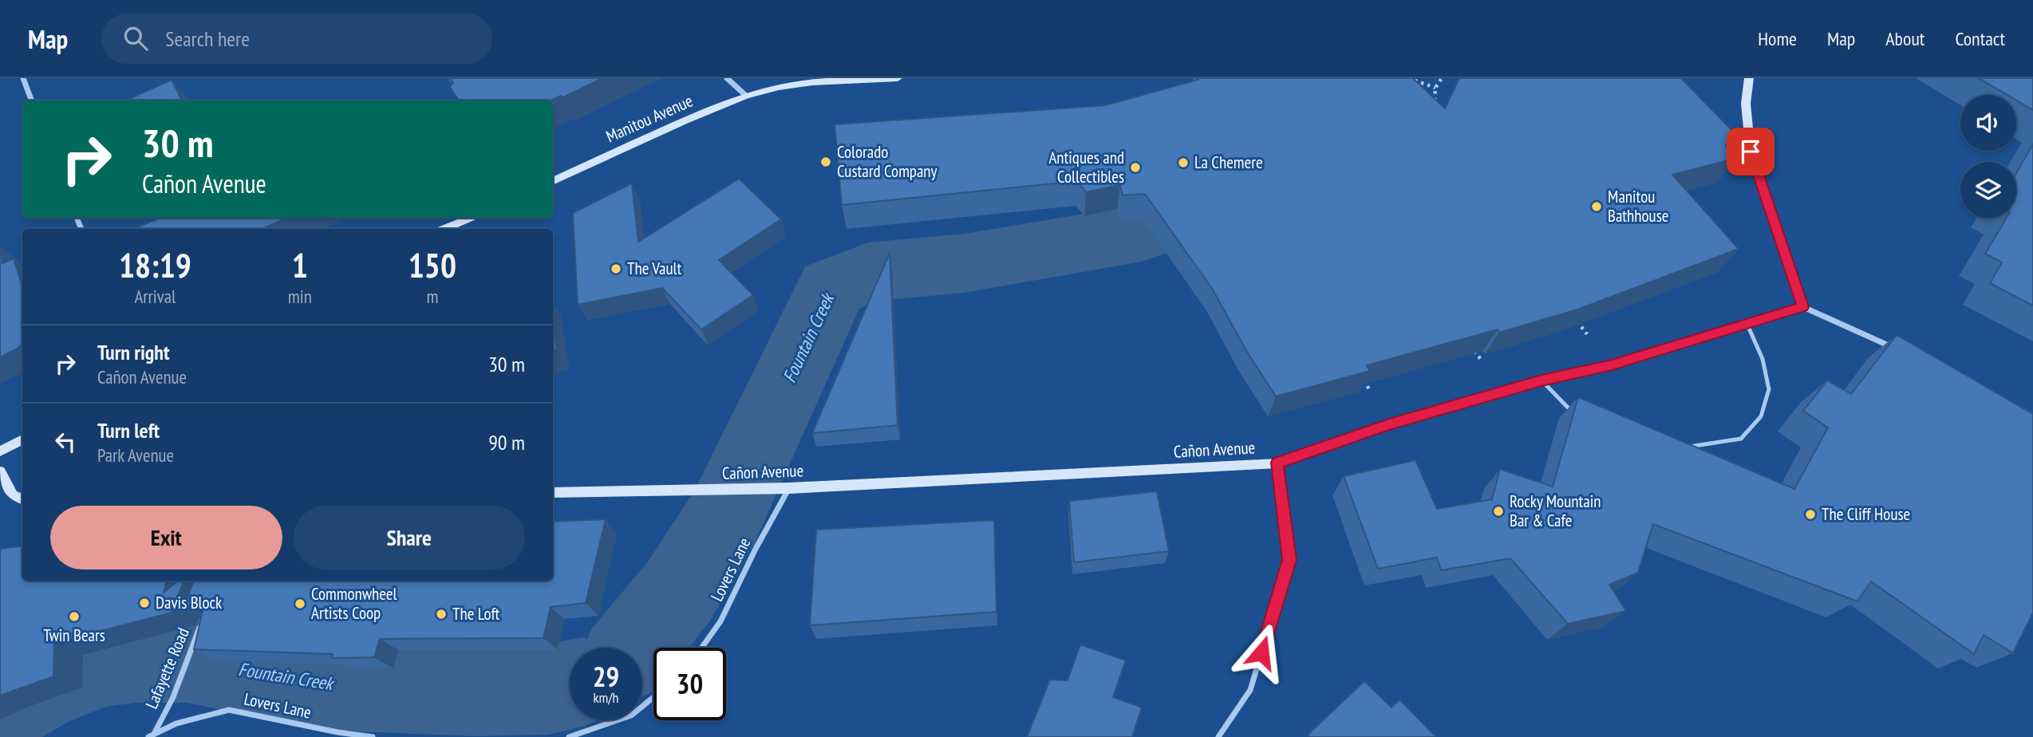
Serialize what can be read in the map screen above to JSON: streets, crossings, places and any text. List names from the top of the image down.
{
  "streets": {
    "street": [
      "Manitou Avenue",
      "Cañon Avenue",
      "Lovers Lane",
      "Lafayette Road"
    ]
  },
  "crossings": [
    ["Cañon Avenue", "Lovers Lane"],
    ["Lovers Lane", "Lafayette Road"]
  ],
  "water": ["Fountain Creek"],
  "places": [
    "Colorado Custard Company",
    "La Chemere",
    "Antiques and Collectibles",
    "Manitou Bathhouse",
    "The Vault",
    "Rocky Mountain Bar & Cafe",
    "The Cliff House",
    "Davis Block",
    "Commonwheel Artists Coop",
    "The Loft",
    "Twin Bears"
  ],
  "page": {
    "header": "Map",
    "search": "Search here",
    "nav": [
      "Home",
      "Map",
      "About",
      "Contact"
    ],
    "turn": ["30 m", "Cañon Avenue"],
    "eta": [
      "18:19",
      "Arrival",
      "1",
      "min",
      "150",
      "m"
    ],
    "list": [
      {
        "name": "Turn right",
        "note": "Cañon Avenue",
        "value": "30 m"
      },
      {
        "name": "Turn left",
        "note": "Park Avenue",
        "value": "90 m"
      }
    ],
    "buttons": ["Exit", "Share"],
    "speed": "29 km/h",
    "limit": "30"
  }
}
